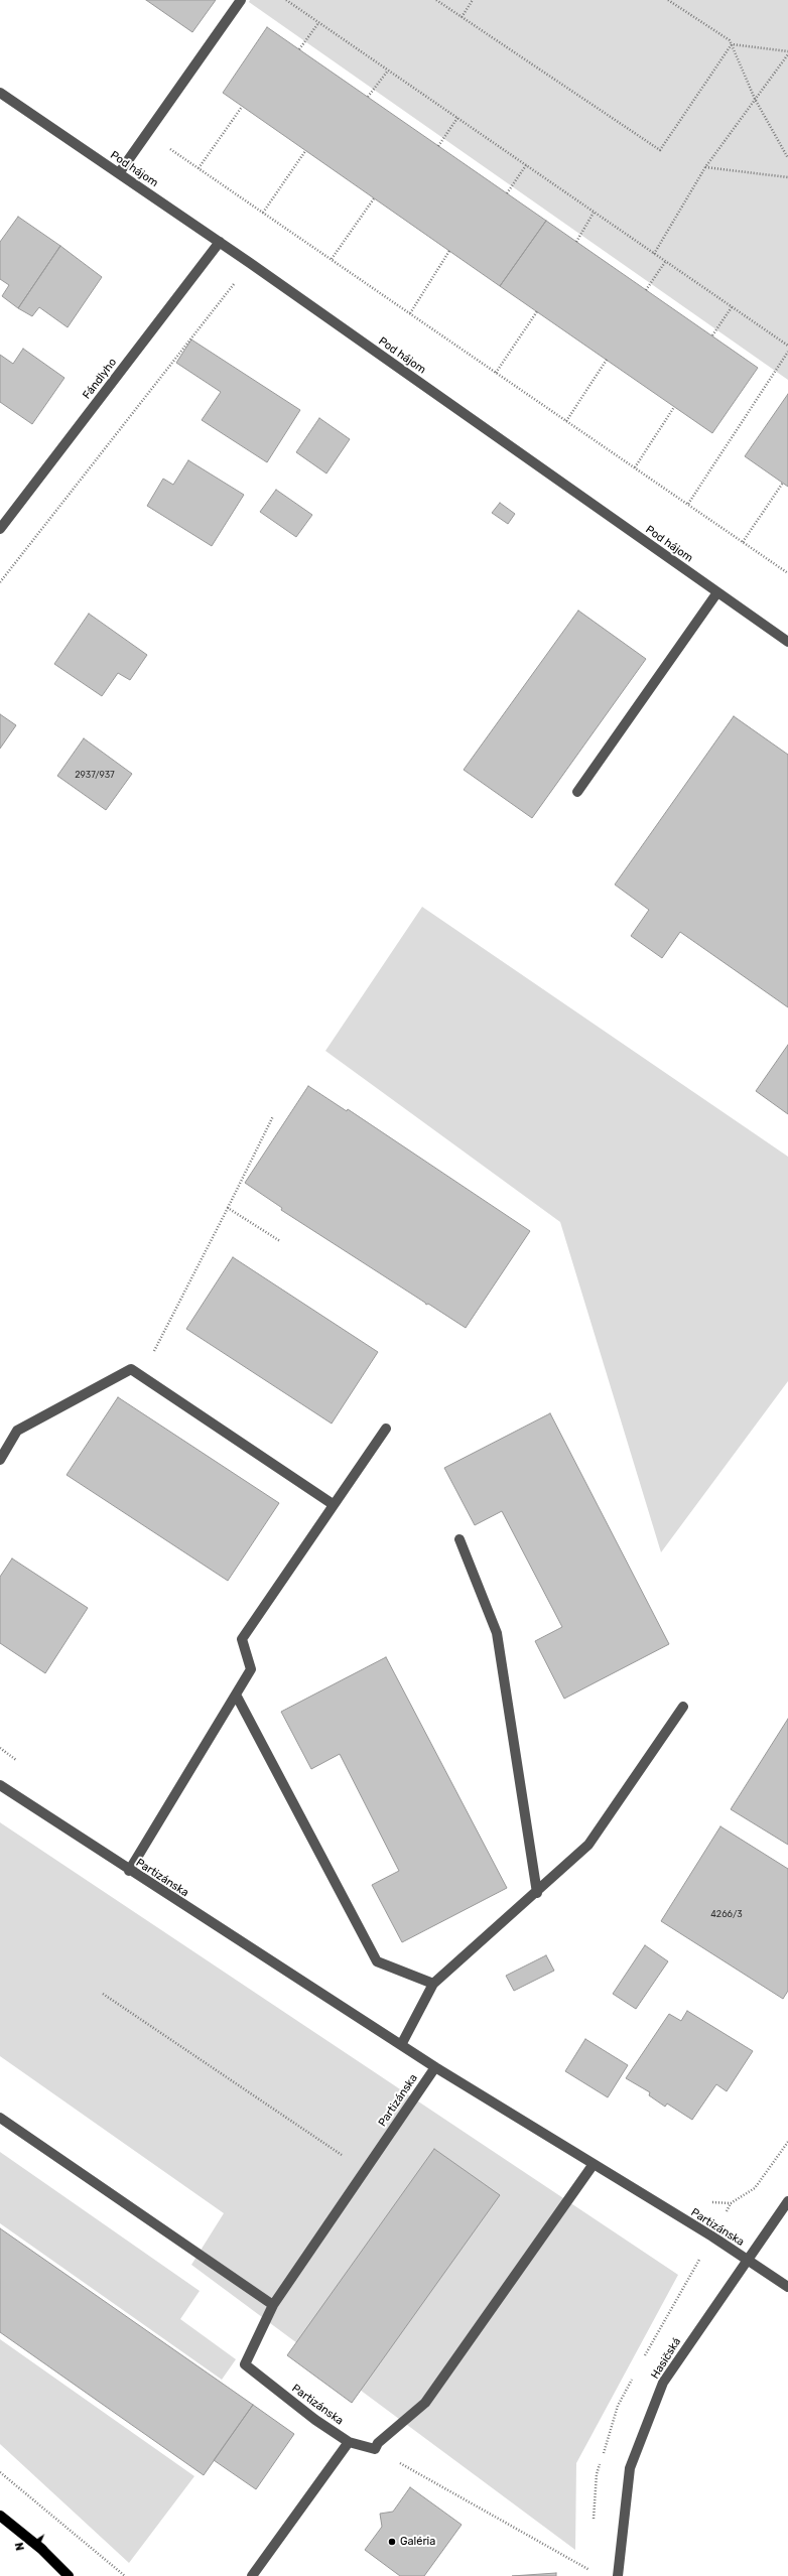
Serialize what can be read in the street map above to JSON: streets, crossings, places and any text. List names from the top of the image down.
{
  "streets": {
    "street": [
      "Pod hájom",
      "Fándlyho",
      "Partizánska",
      "Hasičská"
    ]
  },
  "crossings": [
    ["Pod hájom", "Fándlyho"],
    ["Partizánska", "Hasičská"]
  ],
  "places": ["Galéria"],
  "house_numbers": ["2937/937", "4266/3"],
  "north": "left"
}
